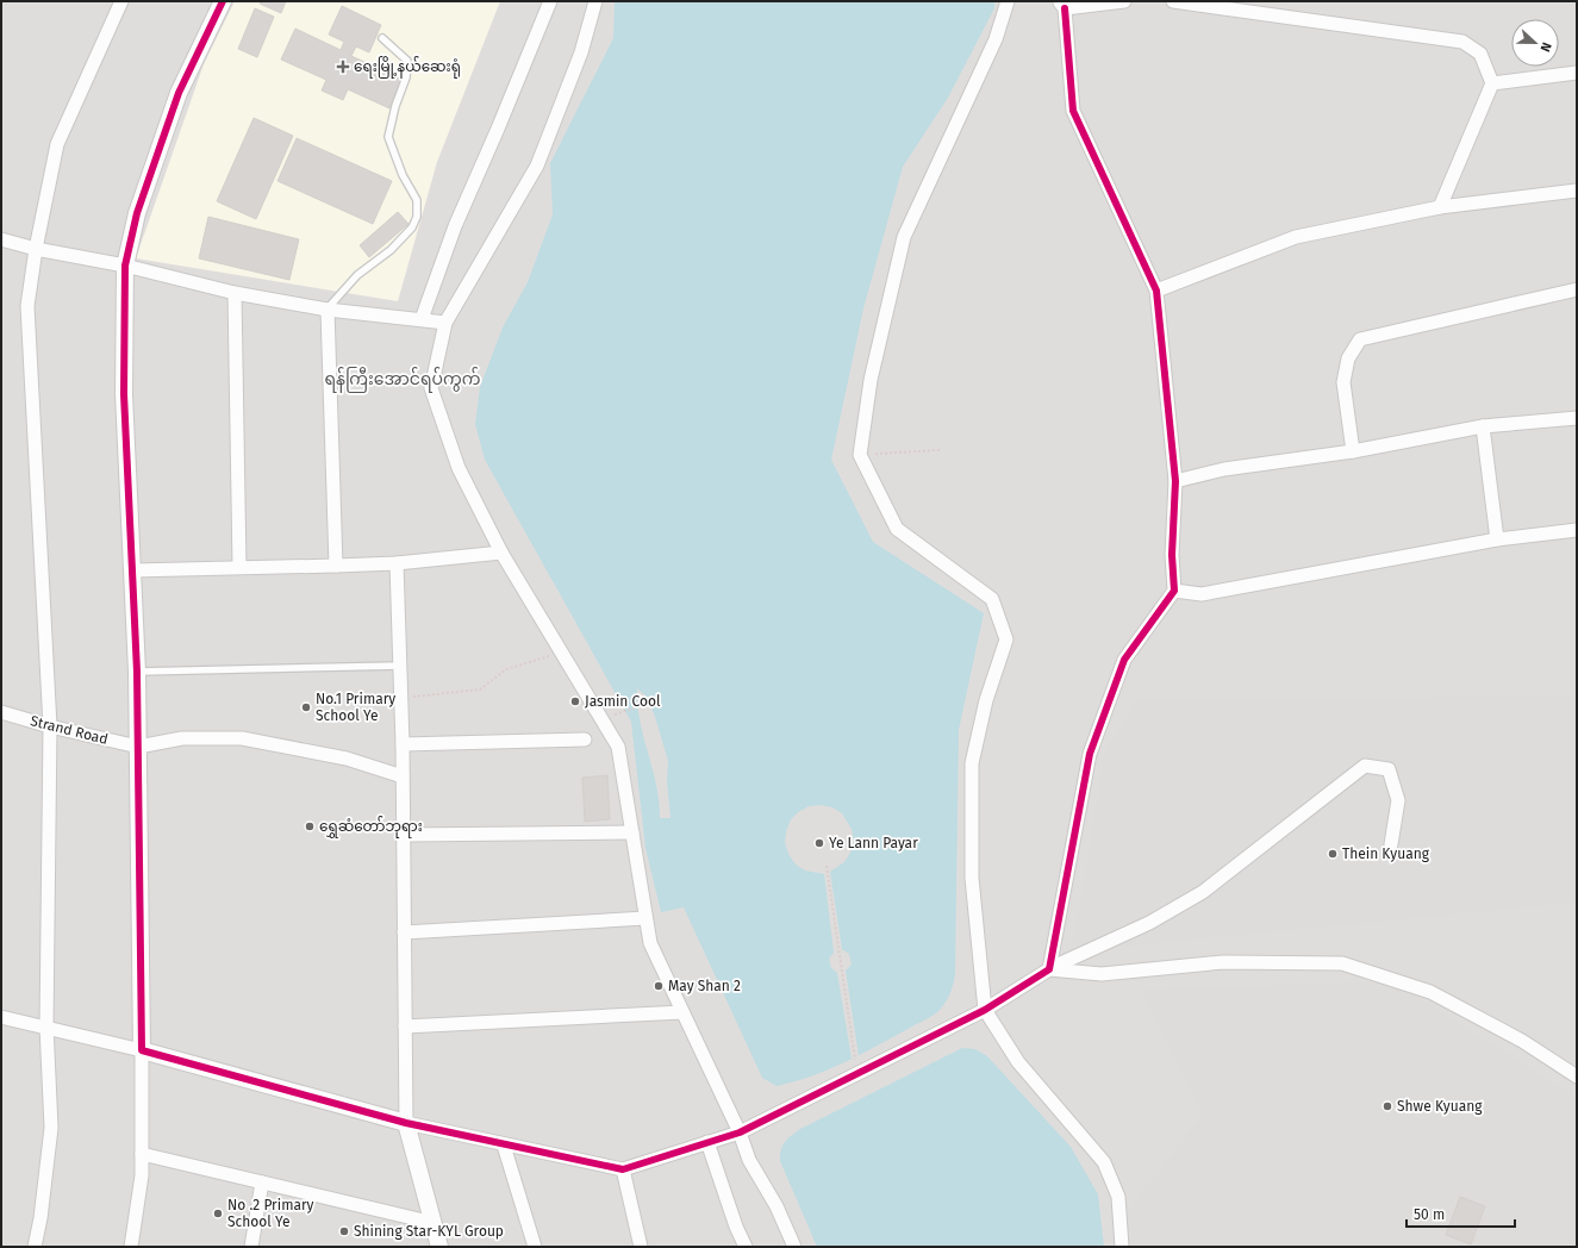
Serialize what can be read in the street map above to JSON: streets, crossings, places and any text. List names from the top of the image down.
{
  "streets": {
    "street": ["Strand Road"]
  },
  "districts": ["ရန်ကြီးအောင်ရပ်ကွက်"],
  "places": {
    "health": ["ရေးမြို့နယ်ဆေးရုံ"],
    "other": [
      "Jasmin Cool",
      "No.1 Primary School Ye",
      "ရွှေဆံတော်ဘုရား",
      "Ye Lann Payar",
      "Thein Kyuang",
      "May Shan 2",
      "Shwe Kyuang",
      "No .2 Primary School Ye",
      "Shining Star-KYL Group"
    ]
  },
  "scale_bar": "50 m",
  "north": "right"
}
